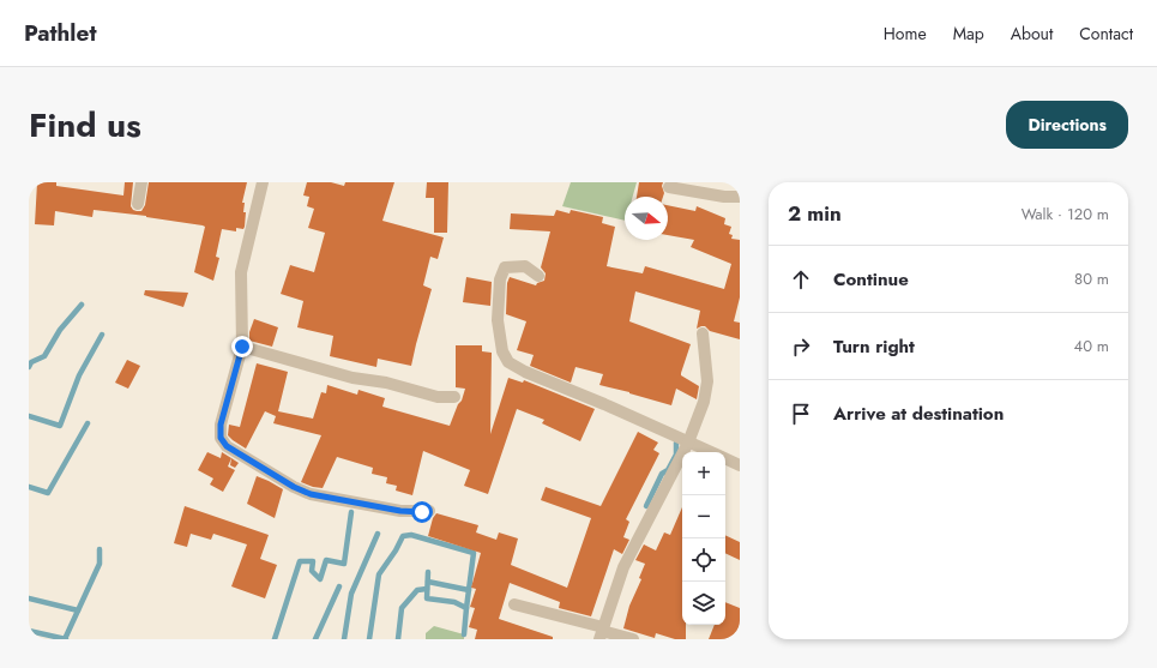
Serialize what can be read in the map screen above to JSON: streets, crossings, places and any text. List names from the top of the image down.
{
  "north": "right",
  "page": {
    "header": "Pathlet",
    "nav": [
      "Home",
      "Map",
      "About",
      "Contact"
    ],
    "title": "Find us",
    "buttons": "Directions",
    "heading": ["2 min", "Walk · 120 m"],
    "list": [
      ["Continue", "80 m"],
      ["Turn right", "40 m"],
      "Arrive at destination"
    ],
    "map_buttons": ["+", "−"]
  }
}
